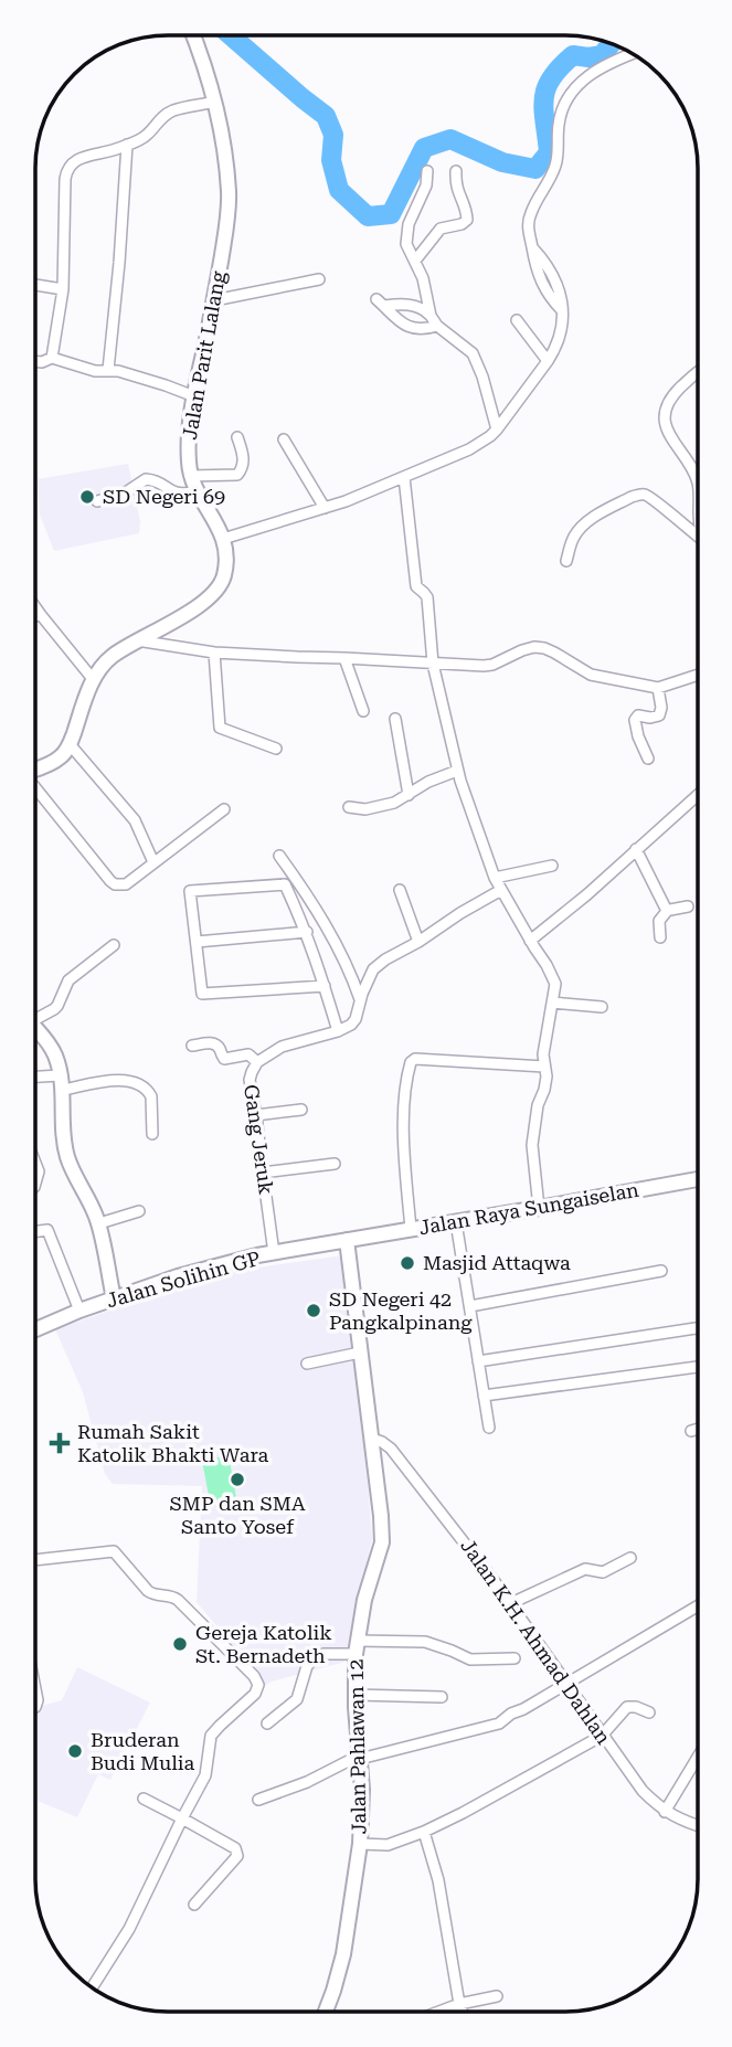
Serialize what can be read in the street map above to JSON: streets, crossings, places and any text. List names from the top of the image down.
{
  "streets": {
    "main road": [
      "Jalan Parit Lalang",
      "Jalan Raya Sungaiselan",
      "Jalan Solihin GP",
      "Jalan Pahlawan 12"
    ],
    "street": ["Gang Jeruk", "Jalan K.H. Ahmad Dahlan"]
  },
  "crossings": [
    ["Gang Jeruk", "Jalan Solihin GP"],
    ["Jalan Raya Sungaiselan", "Jalan Solihin GP"],
    ["Jalan Raya Sungaiselan", "Jalan Pahlawan 12"],
    ["Jalan Solihin GP", "Jalan Pahlawan 12"],
    ["Jalan K.H. Ahmad Dahlan", "Jalan Pahlawan 12"]
  ],
  "places": {
    "other": [
      "SD Negeri 69",
      "Masjid Attaqwa",
      "SD Negeri 42 Pangkalpinang",
      "SMP dan SMA Santo Yosef",
      "Gereja Katolik St. Bernadeth",
      "Bruderan Budi Mulia"
    ],
    "health": ["Rumah Sakit Katolik Bhakti Wara"]
  }
}
